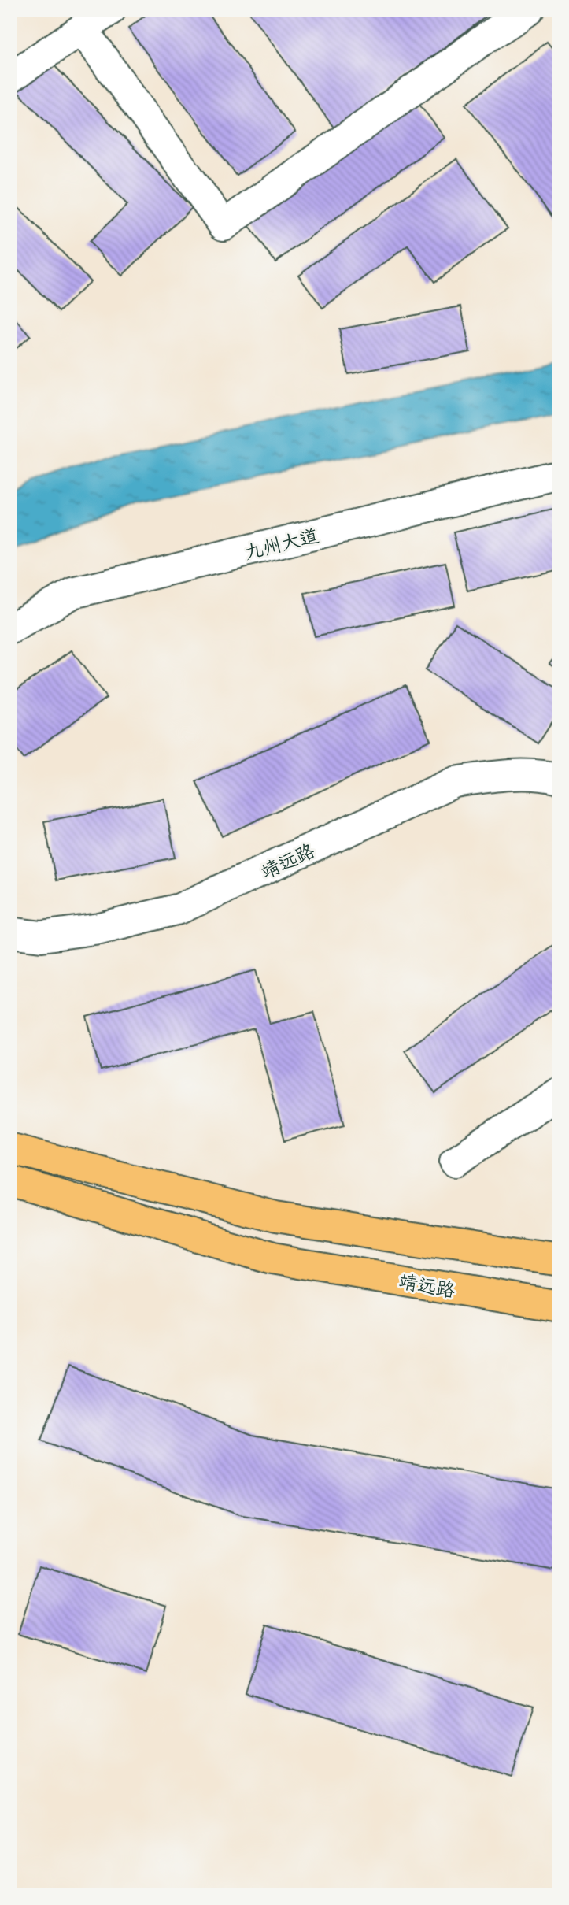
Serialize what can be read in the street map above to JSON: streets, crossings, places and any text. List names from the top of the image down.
{
  "streets": {
    "main road": ["靖远路"],
    "street": ["九州大道"]
  }
}
